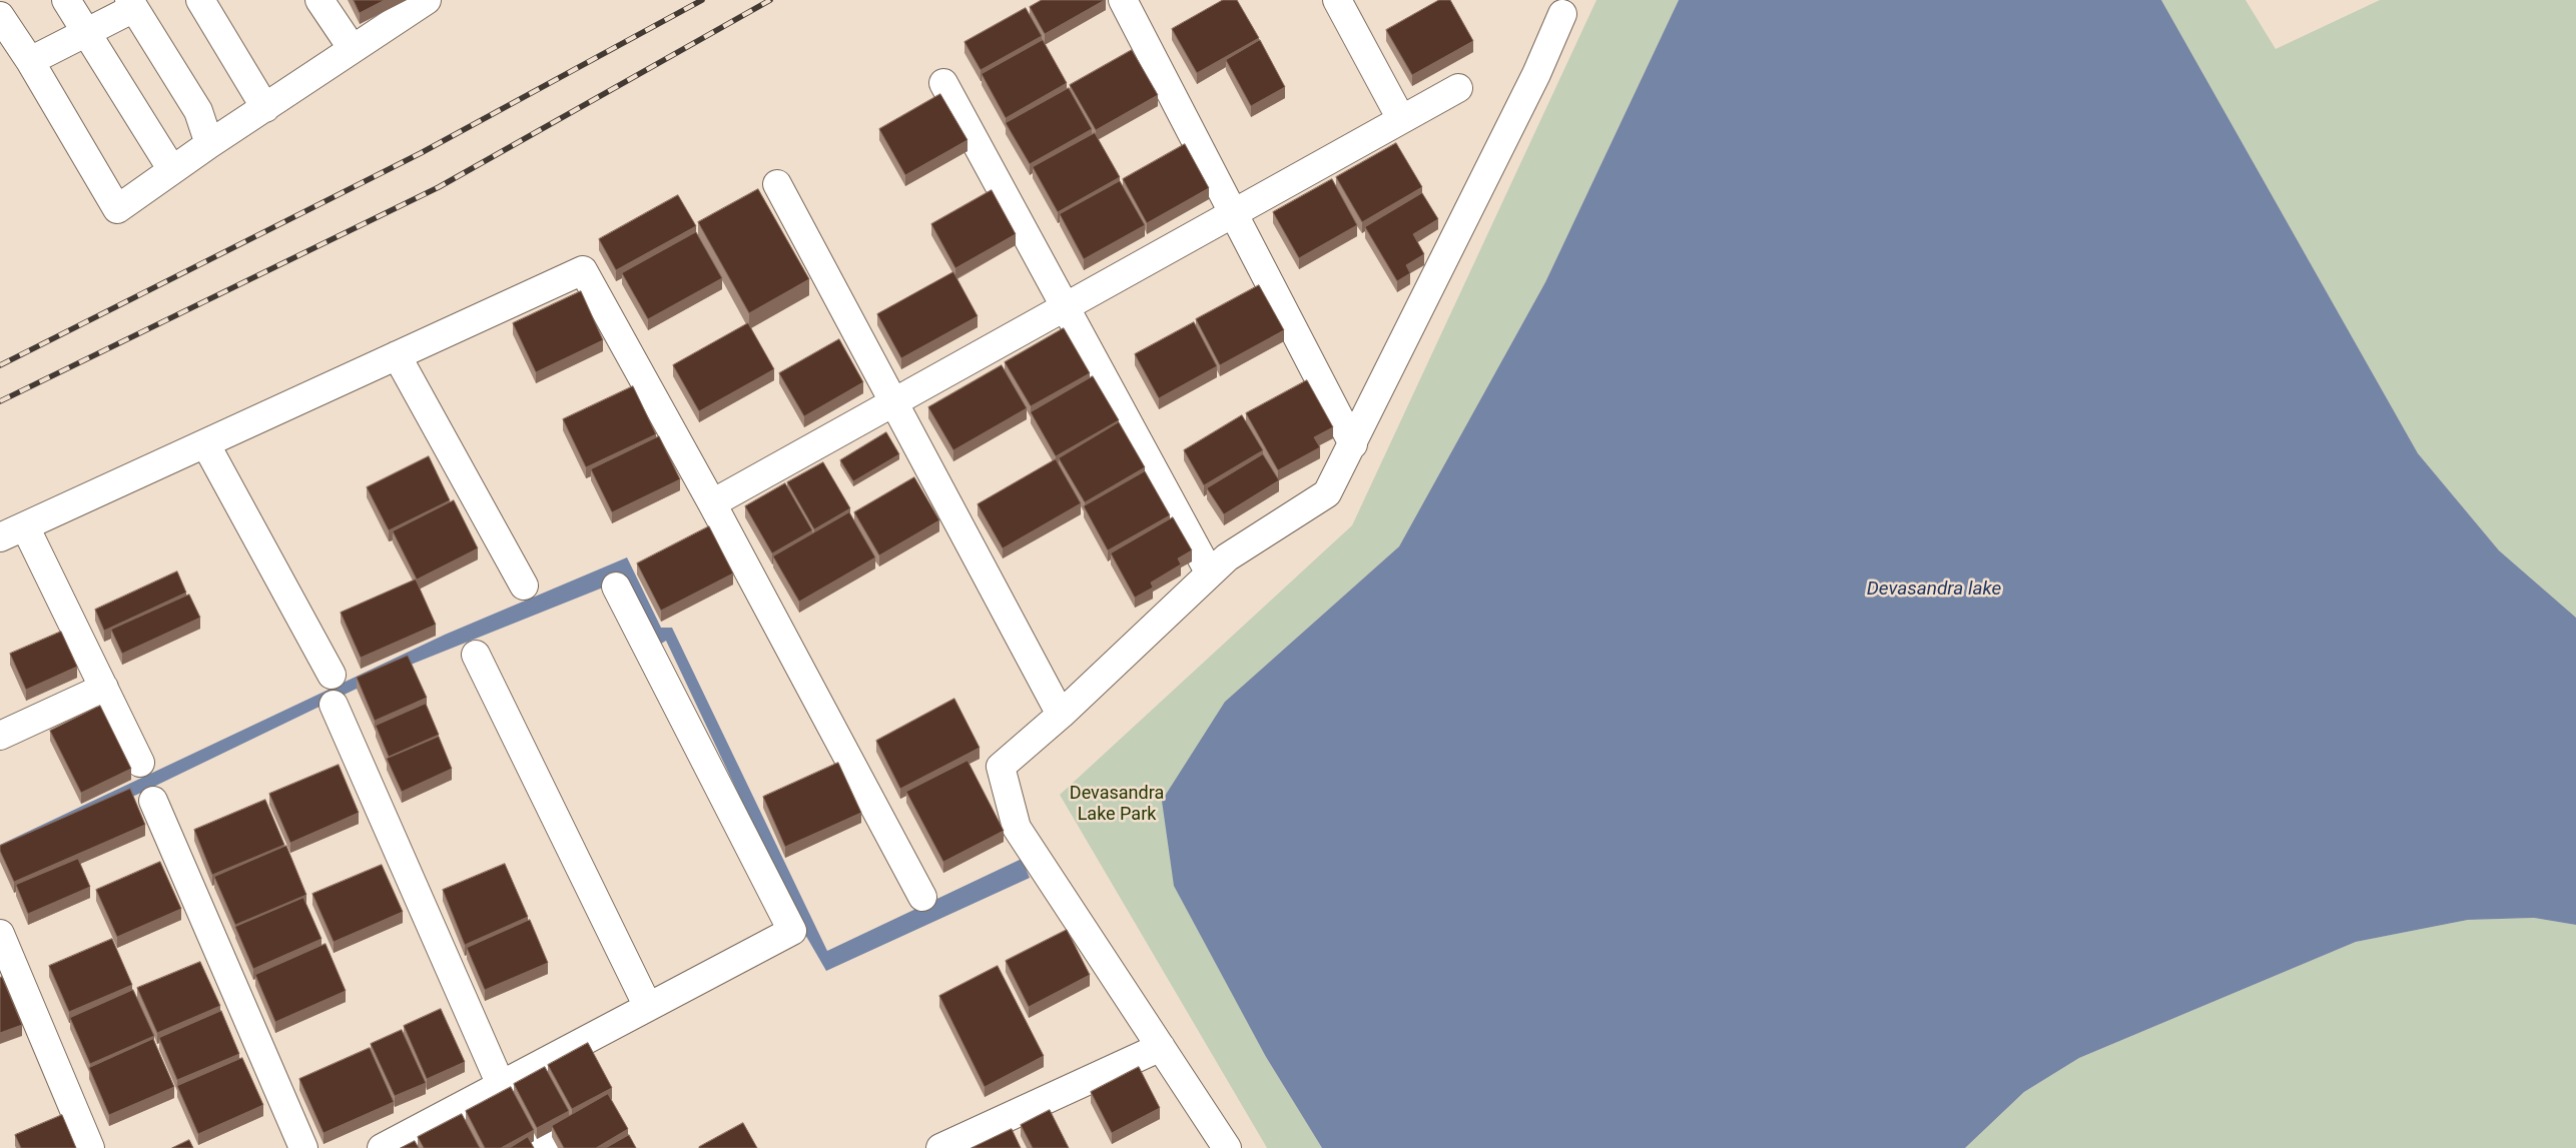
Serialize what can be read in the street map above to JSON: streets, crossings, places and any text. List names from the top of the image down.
{
  "water": ["Devasandra lake"],
  "parks": ["Devasandra Lake Park"]
}
